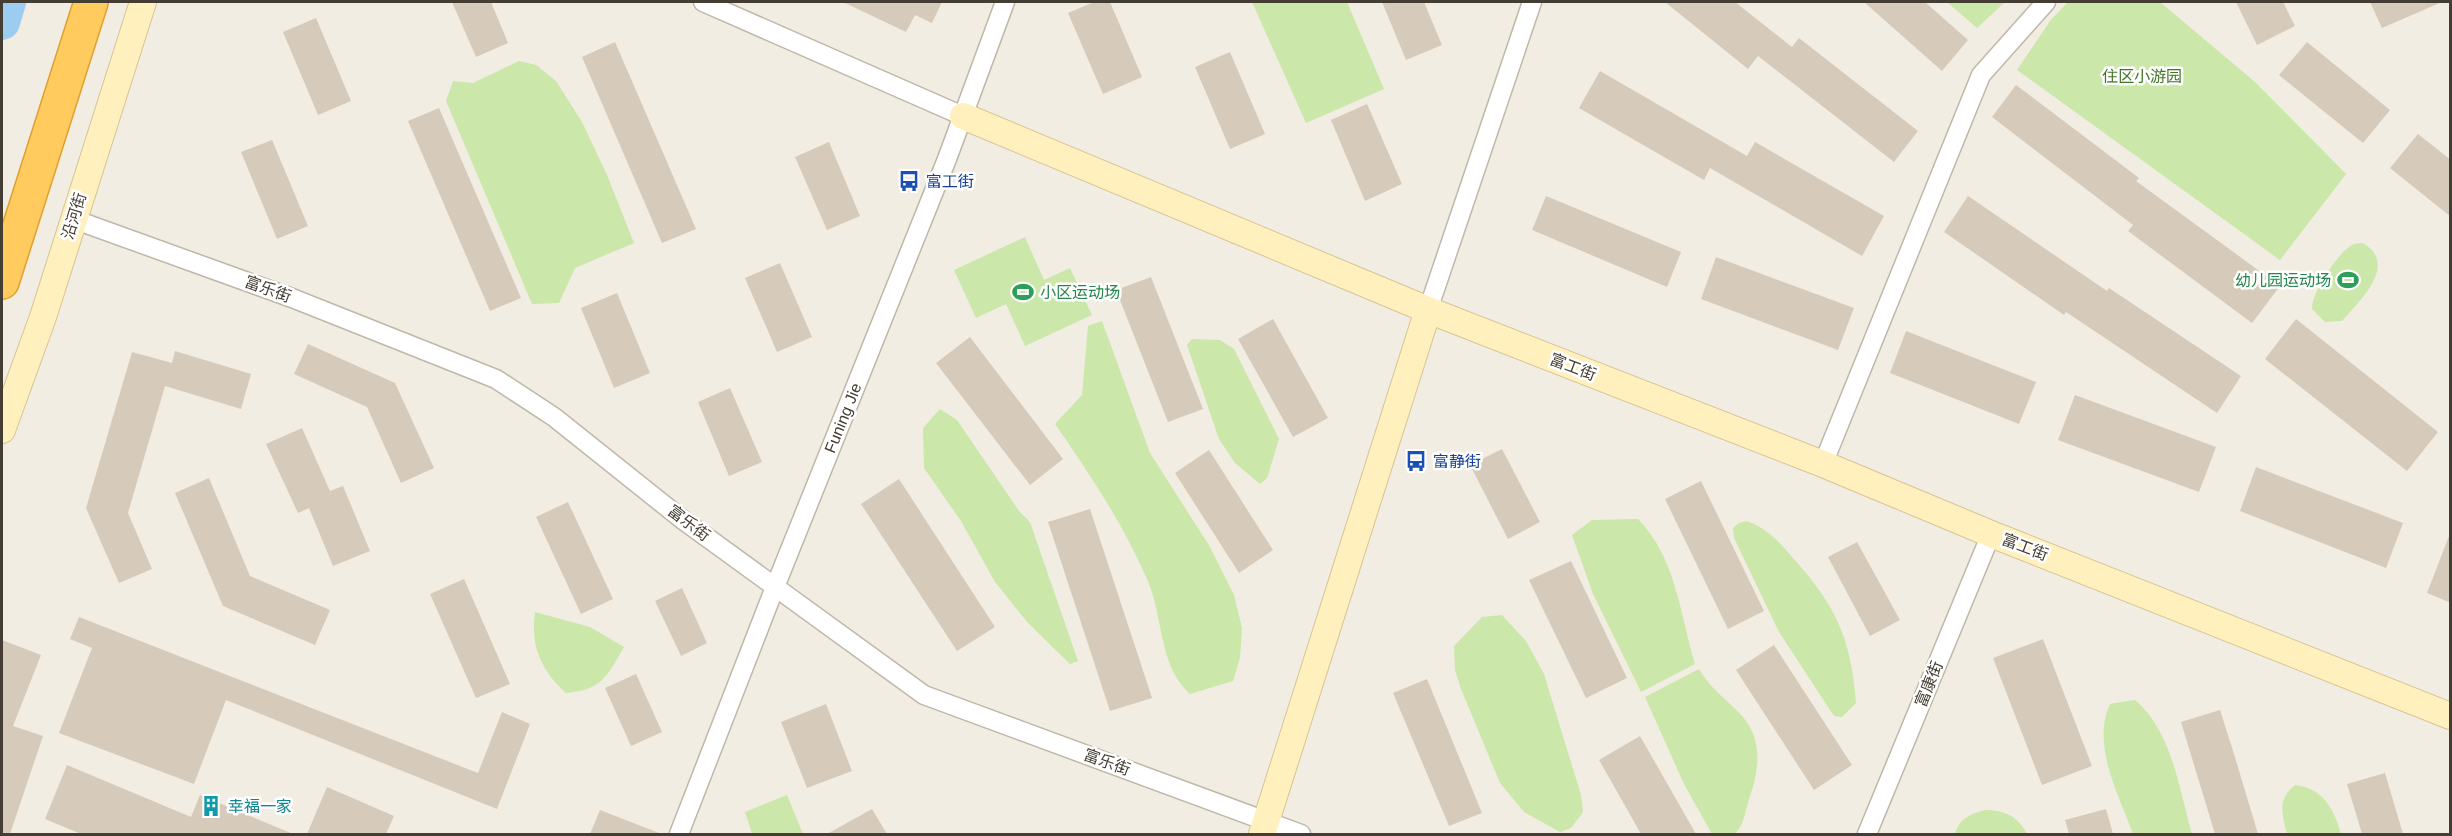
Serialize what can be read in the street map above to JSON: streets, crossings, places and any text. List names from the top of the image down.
{
  "streets": {
    "street": [
      "沿河街",
      "富乐街",
      "富工街",
      "Funing Jie",
      "富康街"
    ]
  },
  "crossings": [
    ["沿河街", "富乐街"],
    ["富乐街", "Funing Jie"],
    ["富工街", "Funing Jie"],
    ["富工街", "富康街"]
  ],
  "parks": ["住区小游园"],
  "places": {
    "bus stop": ["富工街", "富静街"],
    "sports": ["幼儿园运动场", "小区运动场"],
    "building": ["幸福一家"]
  }
}
